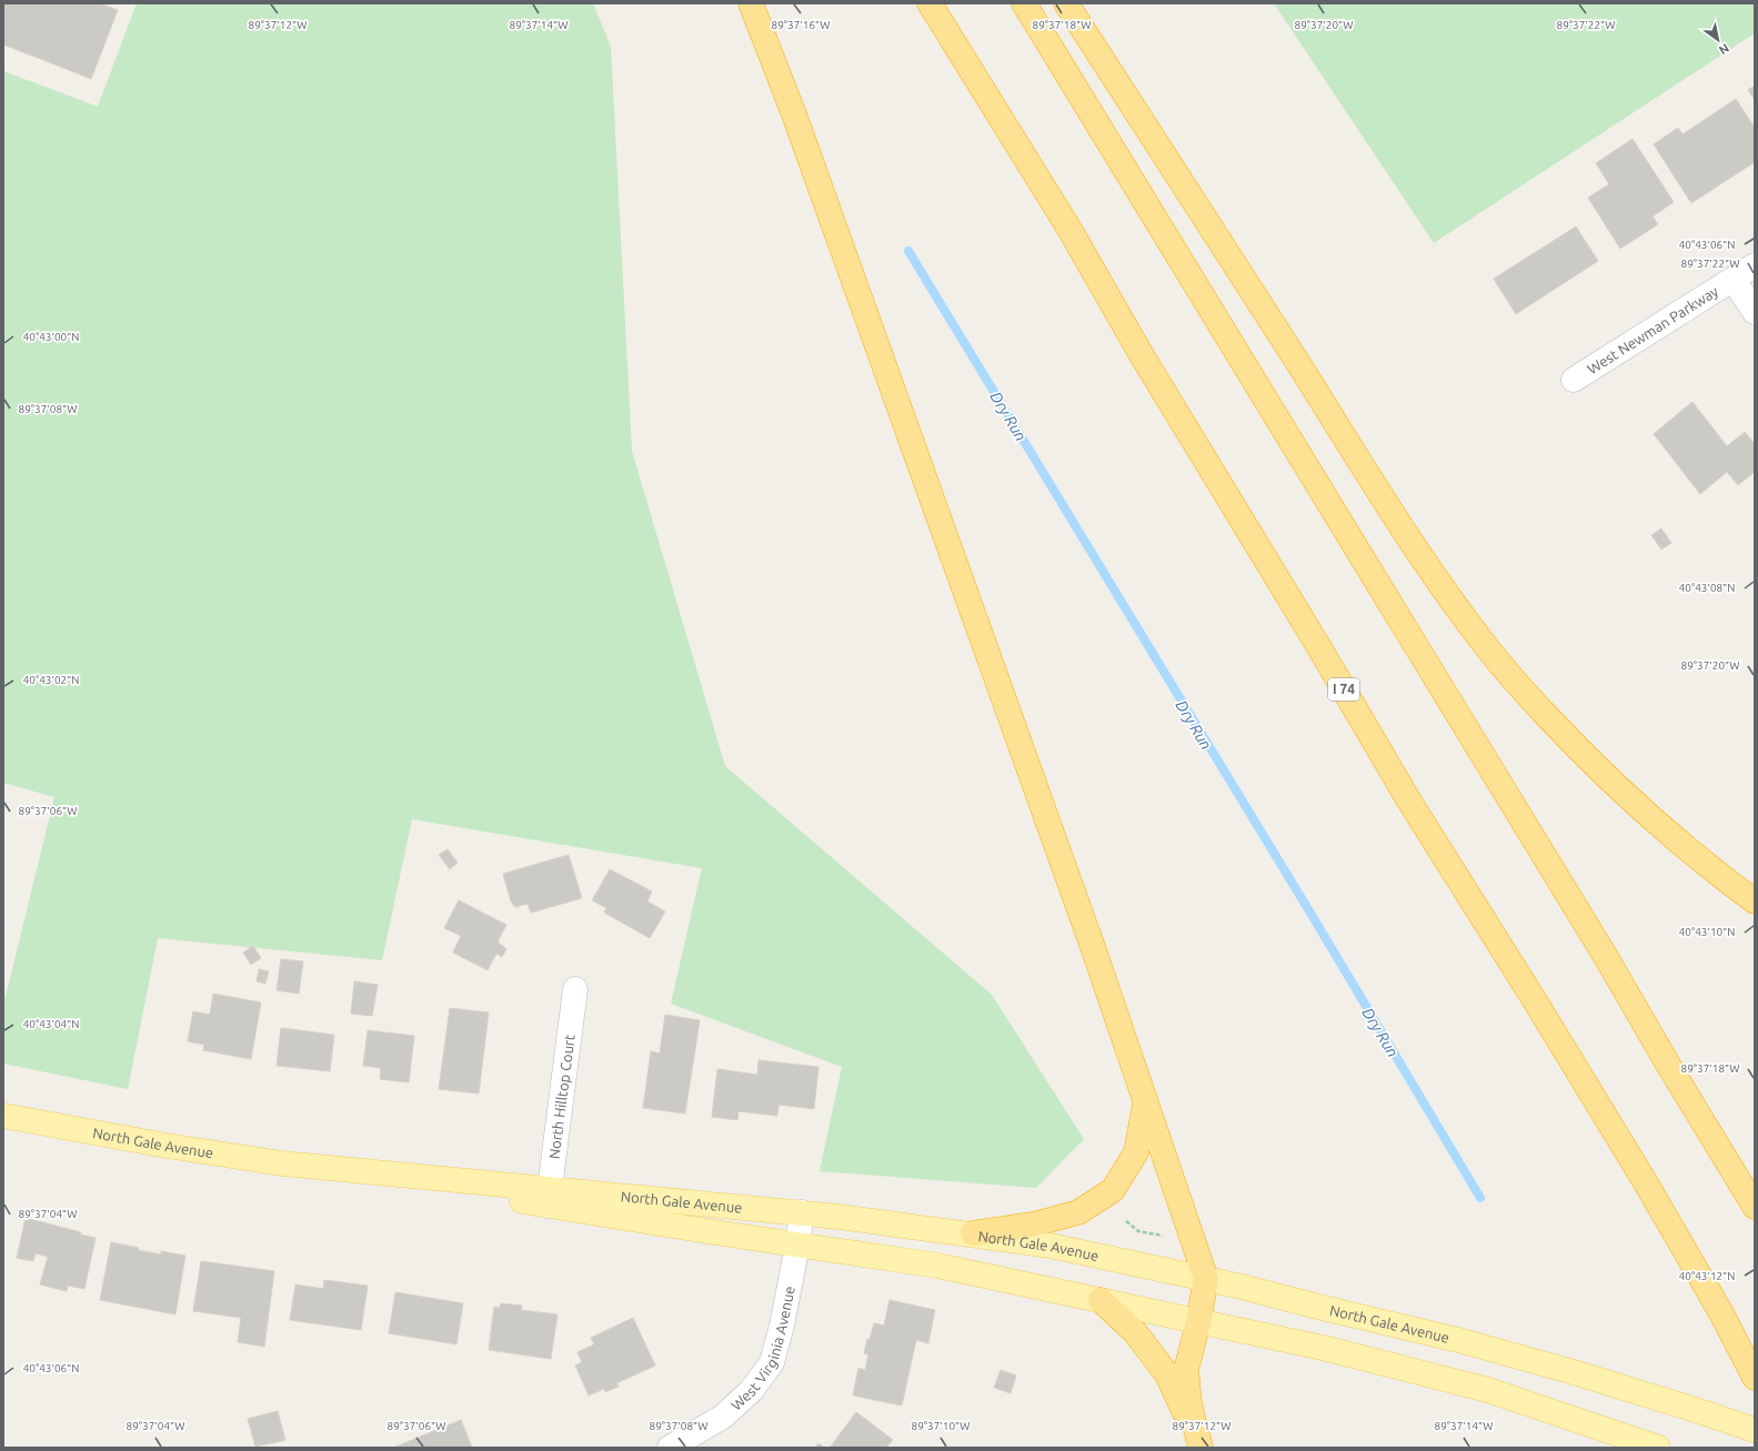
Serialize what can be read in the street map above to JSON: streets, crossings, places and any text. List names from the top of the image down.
{
  "streets": {
    "highway": ["I 74"],
    "main road": ["North Gale Avenue"],
    "street": ["West Newman Parkway", "North Hilltop Court", "West Virginia Avenue"]
  },
  "crossings": [
    ["North Hilltop Court", "North Gale Avenue"],
    ["North Gale Avenue", "West Virginia Avenue"]
  ],
  "water": ["Dry Run"],
  "north": "bottom right",
  "coordinates": [
    "89°37'12\"W",
    "89°37'14\"W",
    "89°37'16\"W",
    "89°37'18\"W",
    "89°37'20\"W",
    "89°37'22\"W",
    "40°43'06\"N",
    "40°43'00\"N",
    "89°37'08\"W",
    "40°43'08\"N",
    "40°43'02\"N",
    "89°37'06\"W",
    "40°43'10\"N",
    "40°43'04\"N",
    "89°37'04\"W",
    "40°43'12\"N",
    "89°37'10\"W"
  ]
}
